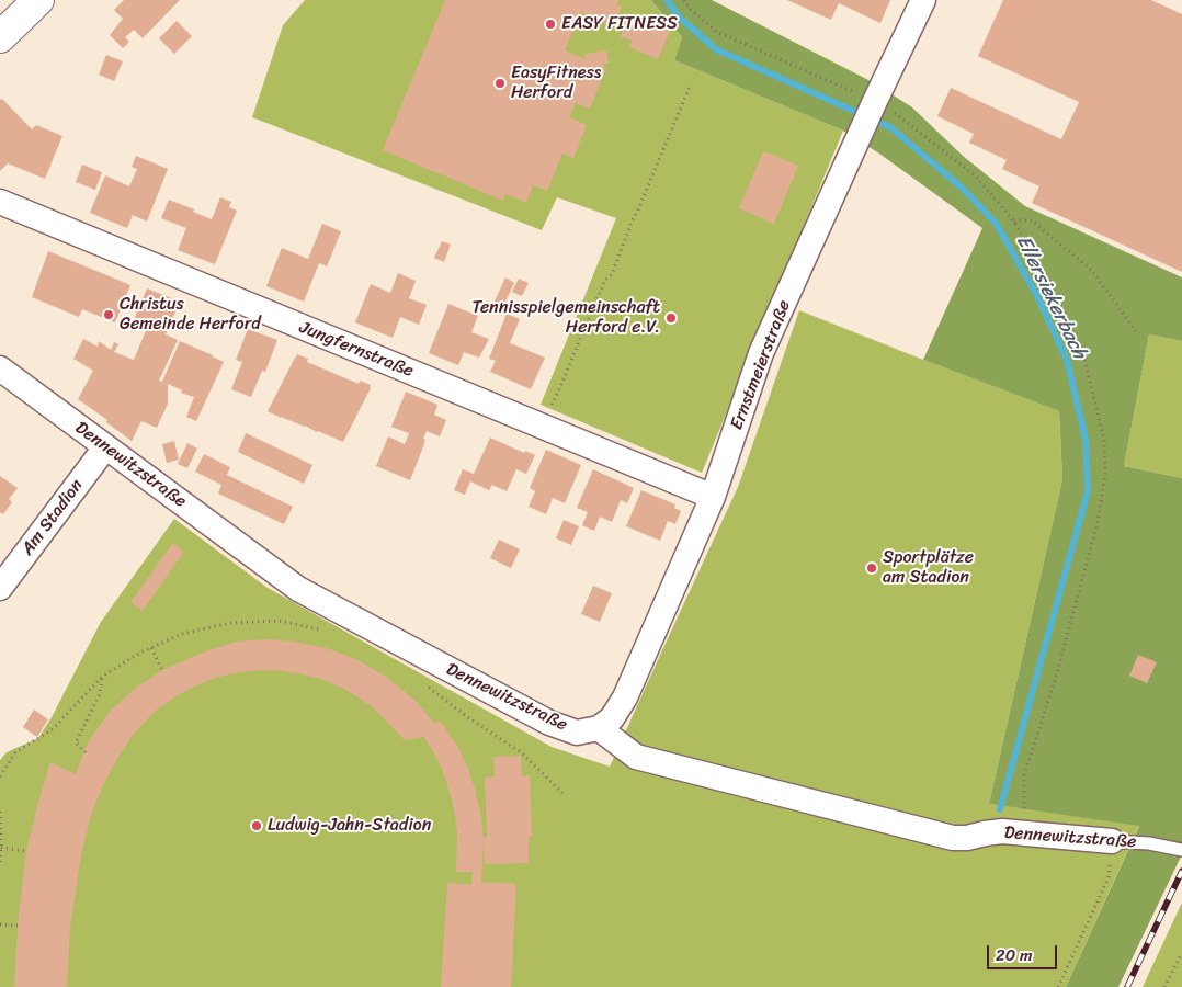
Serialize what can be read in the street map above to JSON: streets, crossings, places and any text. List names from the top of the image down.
{
  "streets": {
    "street": [
      "Jungfernstraße",
      "Ernstmeierstraße",
      "Dennewitzstraße",
      "Am Stadion"
    ]
  },
  "crossings": [
    ["Jungfernstraße", "Ernstmeierstraße"],
    ["Ernstmeierstraße", "Dennewitzstraße"],
    ["Dennewitzstraße", "Am Stadion"]
  ],
  "water": ["Ellersiekerbach"],
  "places": [
    "EASY FITNESS",
    "EasyFitness Herford",
    "Christus Gemeinde Herford",
    "Tennisspielgemeinschaft Herford e.V.",
    "Sportplätze am Stadion",
    "Ludwig-Jahn-Stadion"
  ],
  "scale_bar": "20 m"
}
